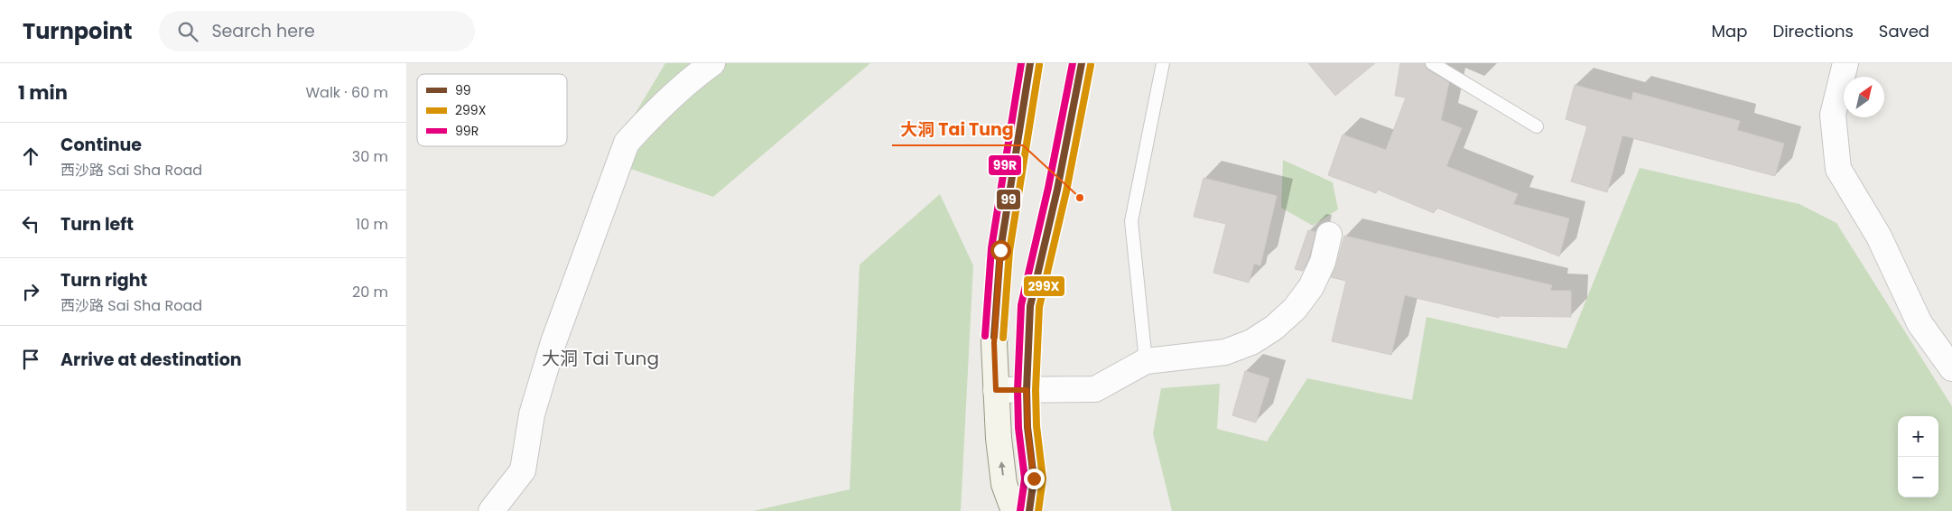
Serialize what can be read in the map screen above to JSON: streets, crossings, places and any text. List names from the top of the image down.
{
  "districts": ["大洞 Tai Tung"],
  "places": ["大洞 Tai Tung"],
  "lines": ["transit line 99", "transit line 99R", "transit line 299X"],
  "legend": ["99", "299X", "99R"],
  "north": "top right",
  "page": {
    "header": "Turnpoint",
    "search": "Search here",
    "nav": ["Map", "Directions", "Saved"],
    "heading": ["1 min", "Walk · 60 m"],
    "list": [
      ["Continue", "西沙路 Sai Sha Road", "30 m"],
      ["Turn left", "10 m"],
      ["Turn right", "西沙路 Sai Sha Road", "20 m"],
      "Arrive at destination"
    ],
    "map_buttons": ["+", "−"]
  }
}
